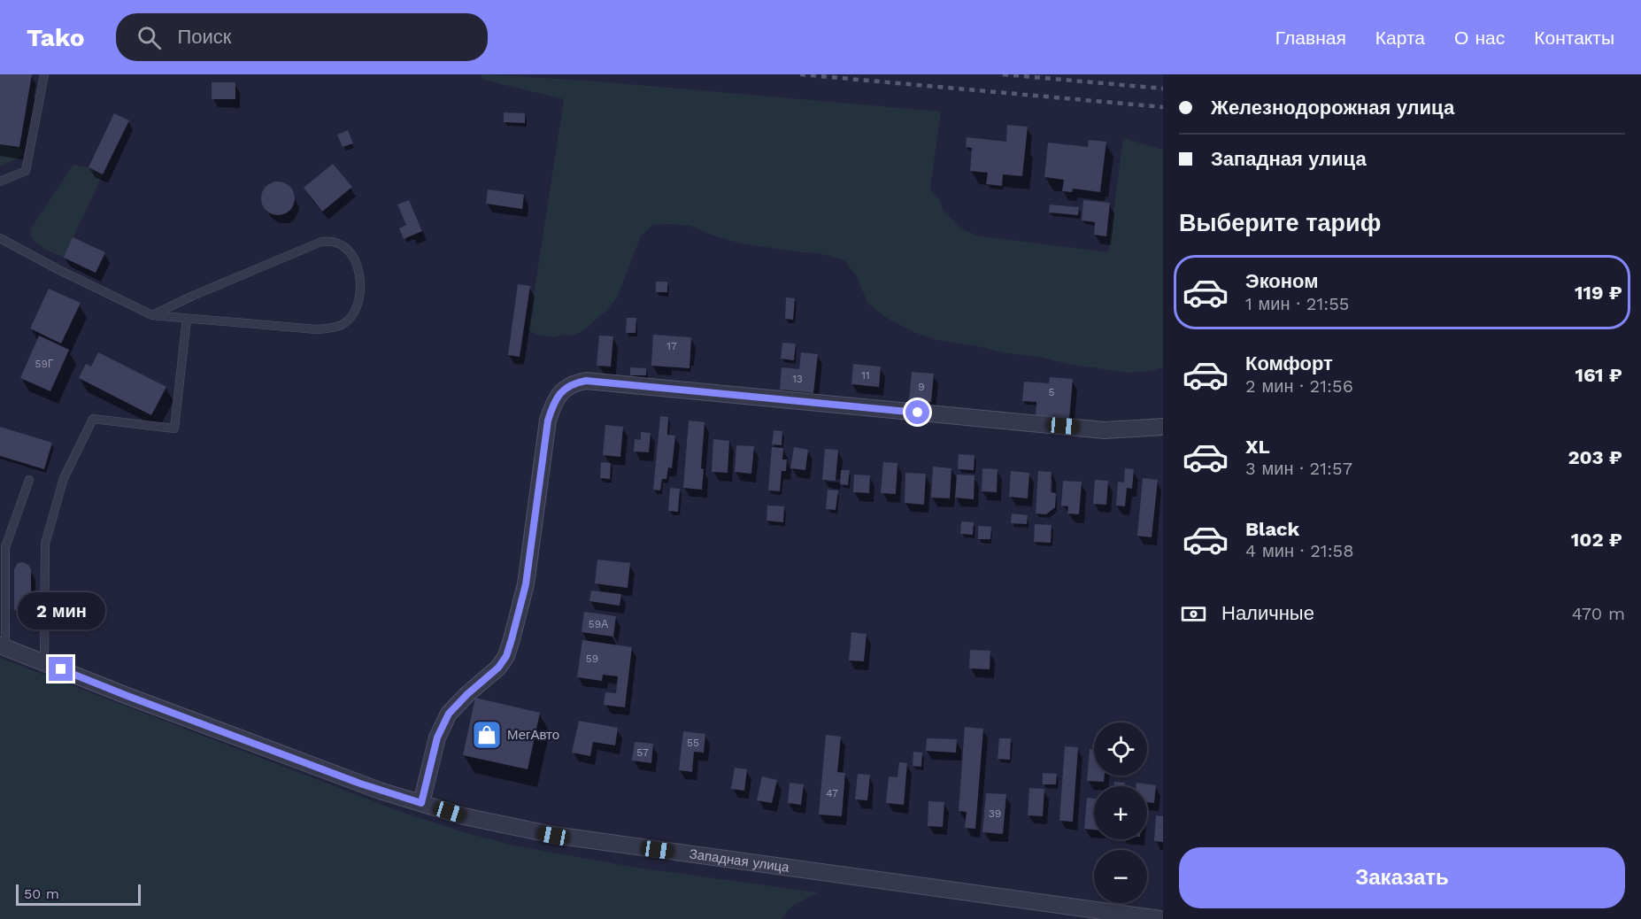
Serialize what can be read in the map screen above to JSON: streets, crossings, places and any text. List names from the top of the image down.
{
  "streets": {
    "street": ["Западная улица"]
  },
  "places": {
    "shop": ["МегАвто"]
  },
  "house_numbers": [
    "17",
    "59Г",
    "11",
    "13",
    "9",
    "5",
    "59А",
    "59",
    "55",
    "57",
    "47",
    "39"
  ],
  "scale_bar": "50 m",
  "page": {
    "header": "Tako",
    "search": "Поиск",
    "nav": [
      "Главная",
      "Карта",
      "О нас",
      "Контакты"
    ],
    "banner": ["Железнодорожная улица", "Западная улица"],
    "heading": "Выберите тариф",
    "list": [
      {
        "name": "Эконом",
        "note": "1 мин · 21:55",
        "value": "119 ₽"
      },
      {
        "name": "Комфорт",
        "note": "2 мин · 21:56",
        "value": "161 ₽"
      },
      {
        "name": "XL",
        "note": "3 мин · 21:57",
        "value": "203 ₽"
      },
      {
        "name": "Black",
        "note": "4 мин · 21:58",
        "value": "102 ₽"
      }
    ],
    "pay": ["Наличные", "470 m"],
    "bubble": "2 мин",
    "map_buttons": ["+", "−"],
    "buttons": "Заказать",
    "scale": "50 m"
  }
}
